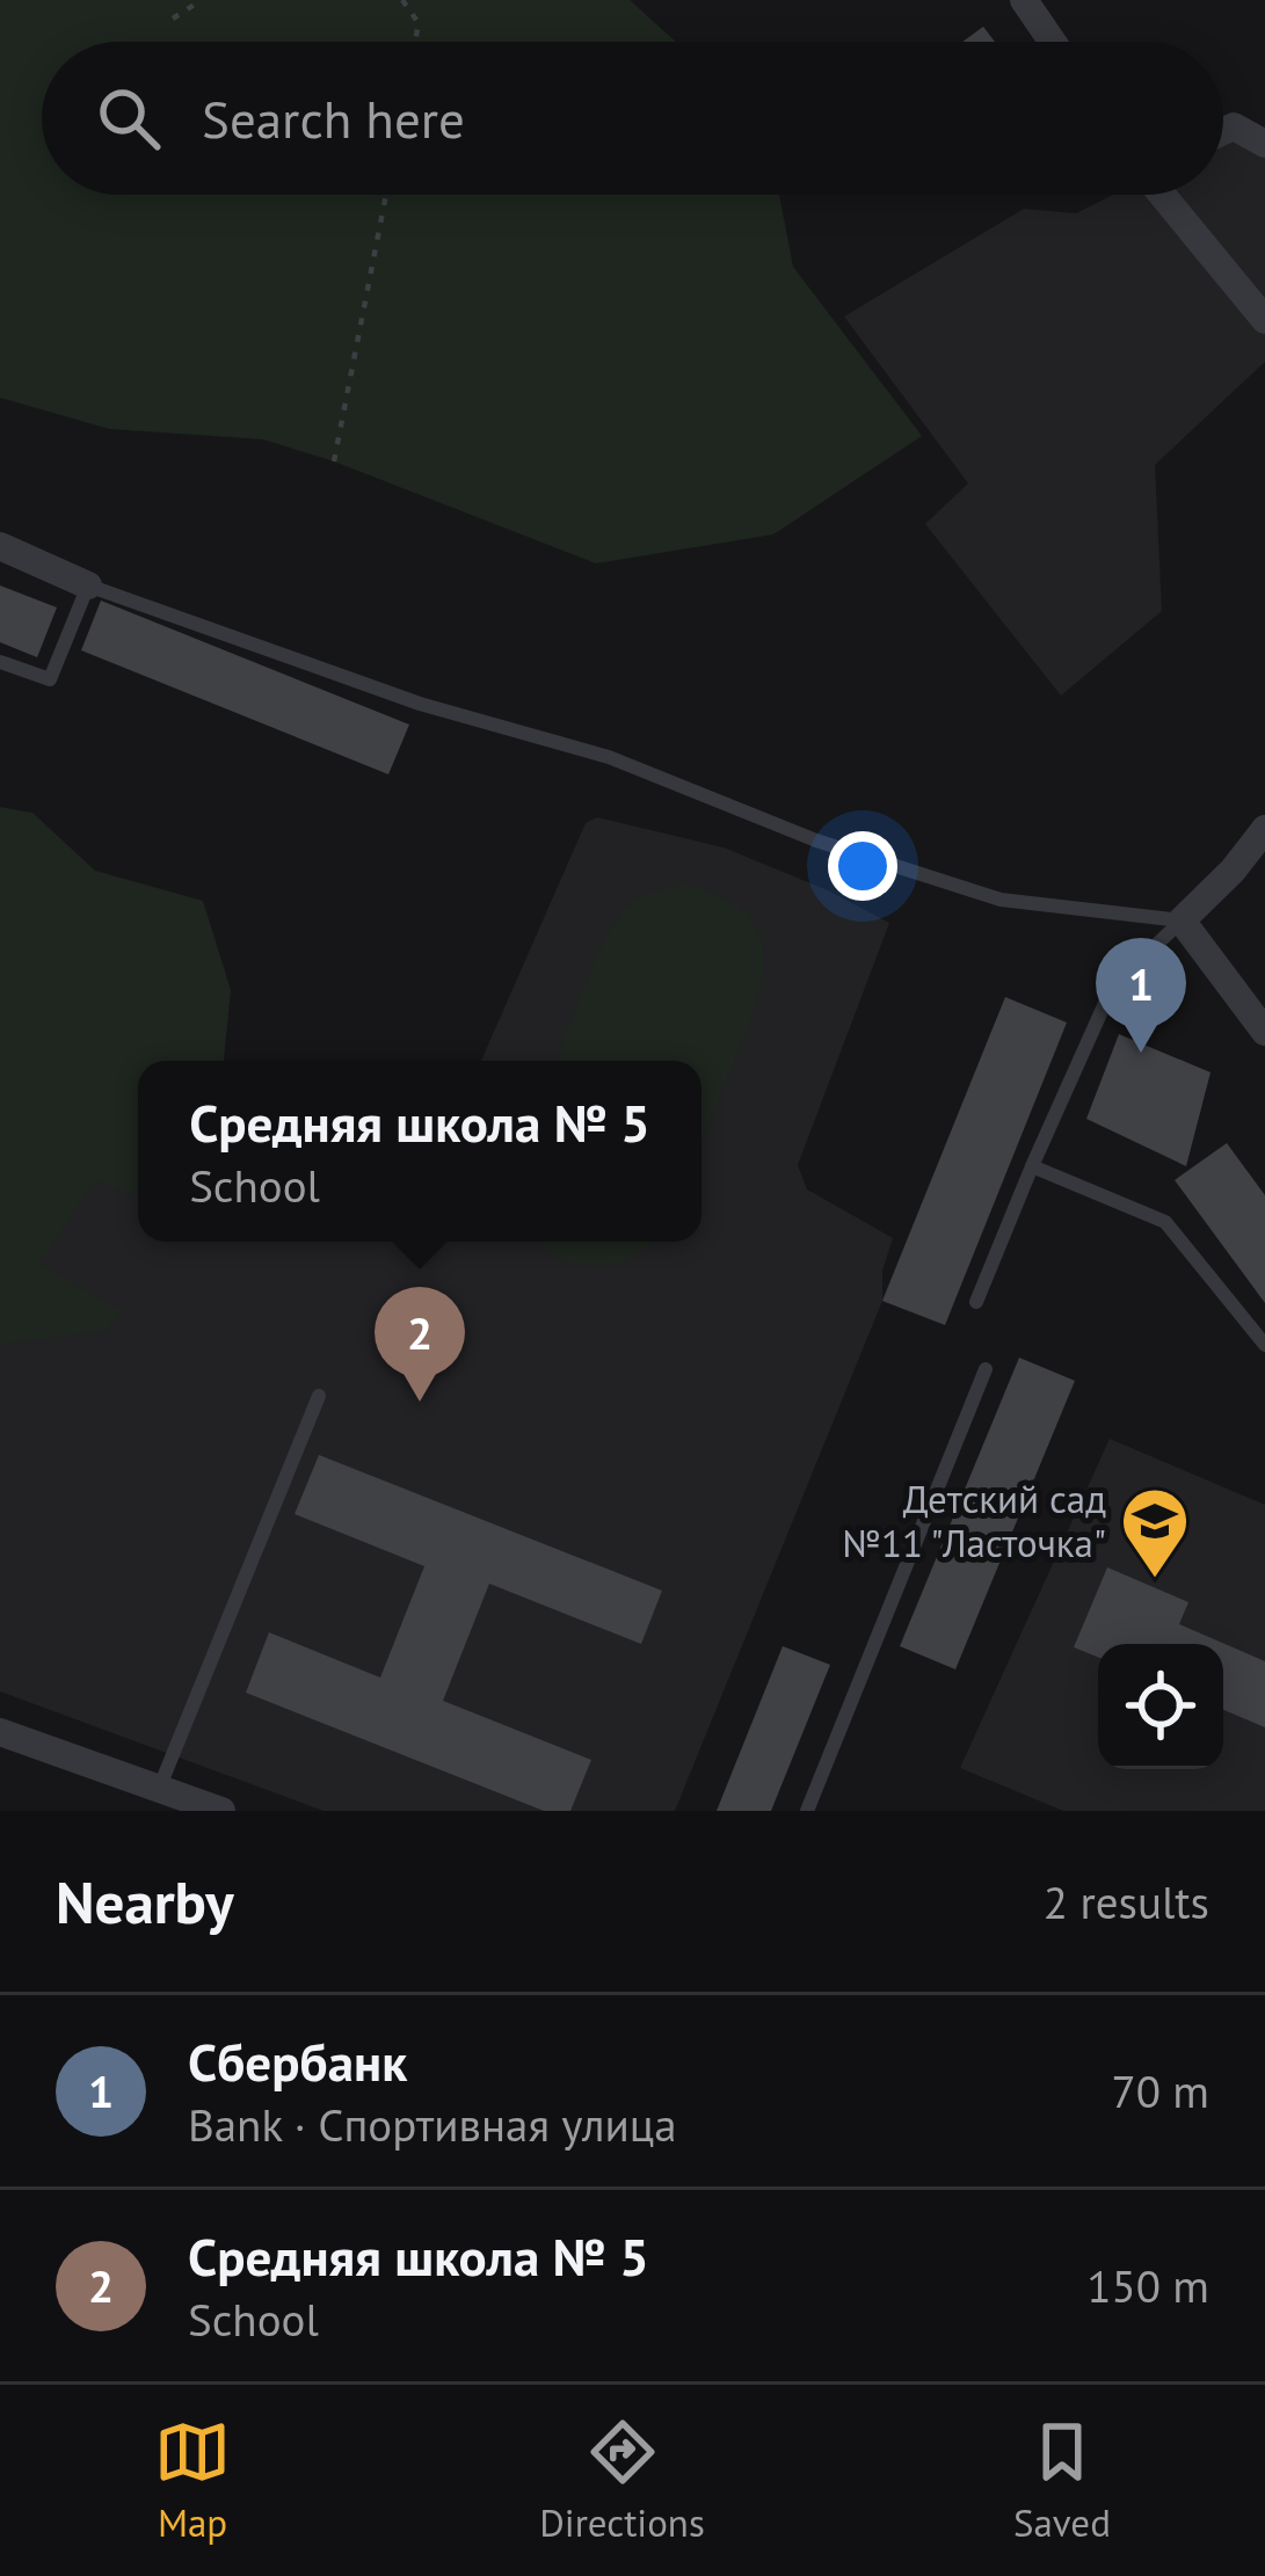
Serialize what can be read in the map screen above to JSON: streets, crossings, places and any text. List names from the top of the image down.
{
  "places": {
    "school or university": ["Детский сад №11 \"Ласточка\""]
  },
  "page": {
    "search": "Search here",
    "pins": ["1", "2"],
    "popup": ["Средняя школа № 5", "School"],
    "heading": ["Nearby", "2 results"],
    "list": [
      {
        "mark": "1",
        "name": "Сбербанк",
        "note": "Bank · Спортивная улица",
        "value": "70 m"
      },
      {
        "mark": "2",
        "name": "Средняя школа № 5",
        "note": "School",
        "value": "150 m"
      }
    ],
    "nav": ["Map", "Directions", "Saved"]
  }
}
